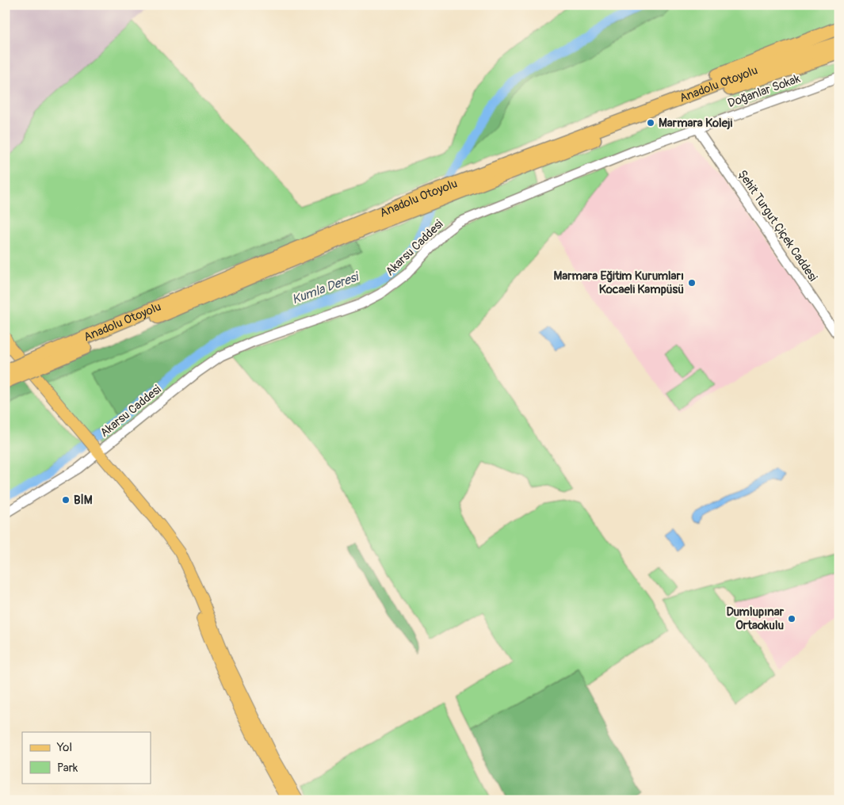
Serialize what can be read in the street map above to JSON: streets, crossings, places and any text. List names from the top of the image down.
{
  "streets": {
    "highway": ["Anadolu Otoyolu"],
    "street": ["Doğanlar Sokak", "Şehit Turgut Çiçek Caddesi", "Akarsu Caddesi"]
  },
  "crossings": [
    ["Doğanlar Sokak", "Şehit Turgut Çiçek Caddesi"],
    ["Doğanlar Sokak", "Akarsu Caddesi"],
    ["Şehit Turgut Çiçek Caddesi", "Akarsu Caddesi"]
  ],
  "water": ["Kumla Deresi"],
  "places": [
    "Marmara Koleji",
    "Marmara Eğitim Kurumları Kocaeli Kampüsü",
    "BİM",
    "Dumlupınar Ortaokulu"
  ],
  "legend": ["Yol", "Park"]
}
